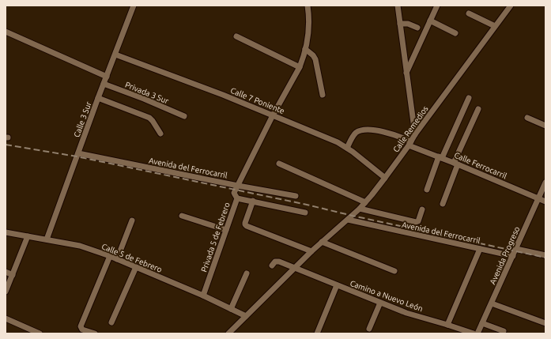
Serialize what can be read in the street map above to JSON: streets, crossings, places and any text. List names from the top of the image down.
{
  "streets": {
    "street": [
      "Privada 3 Sur",
      "Calle 7 Poniente",
      "Calle 3 Sur",
      "Calle Remedios",
      "Calle Ferrocarril",
      "Avenida del Ferrocarril",
      "Privada 5 de Febrero",
      "Avenida Progreso",
      "Calle 5 de Febrero",
      "Camino a Nuevo León"
    ]
  },
  "crossings": [
    ["Privada 3 Sur", "Calle 3 Sur"],
    ["Calle 7 Poniente", "Calle 3 Sur"],
    ["Calle 7 Poniente", "Calle Remedios"],
    ["Calle 7 Poniente", "Calle Ferrocarril"],
    ["Calle 3 Sur", "Avenida del Ferrocarril"],
    ["Calle 3 Sur", "Calle 5 de Febrero"],
    ["Calle Remedios", "Calle Ferrocarril"],
    ["Calle Remedios", "Avenida del Ferrocarril"],
    ["Calle Remedios", "Calle 5 de Febrero"],
    ["Calle Remedios", "Camino a Nuevo León"],
    ["Calle Ferrocarril", "Avenida Progreso"],
    ["Avenida del Ferrocarril", "Privada 5 de Febrero"],
    ["Avenida del Ferrocarril", "Avenida Progreso"],
    ["Privada 5 de Febrero", "Calle 5 de Febrero"]
  ]
}
